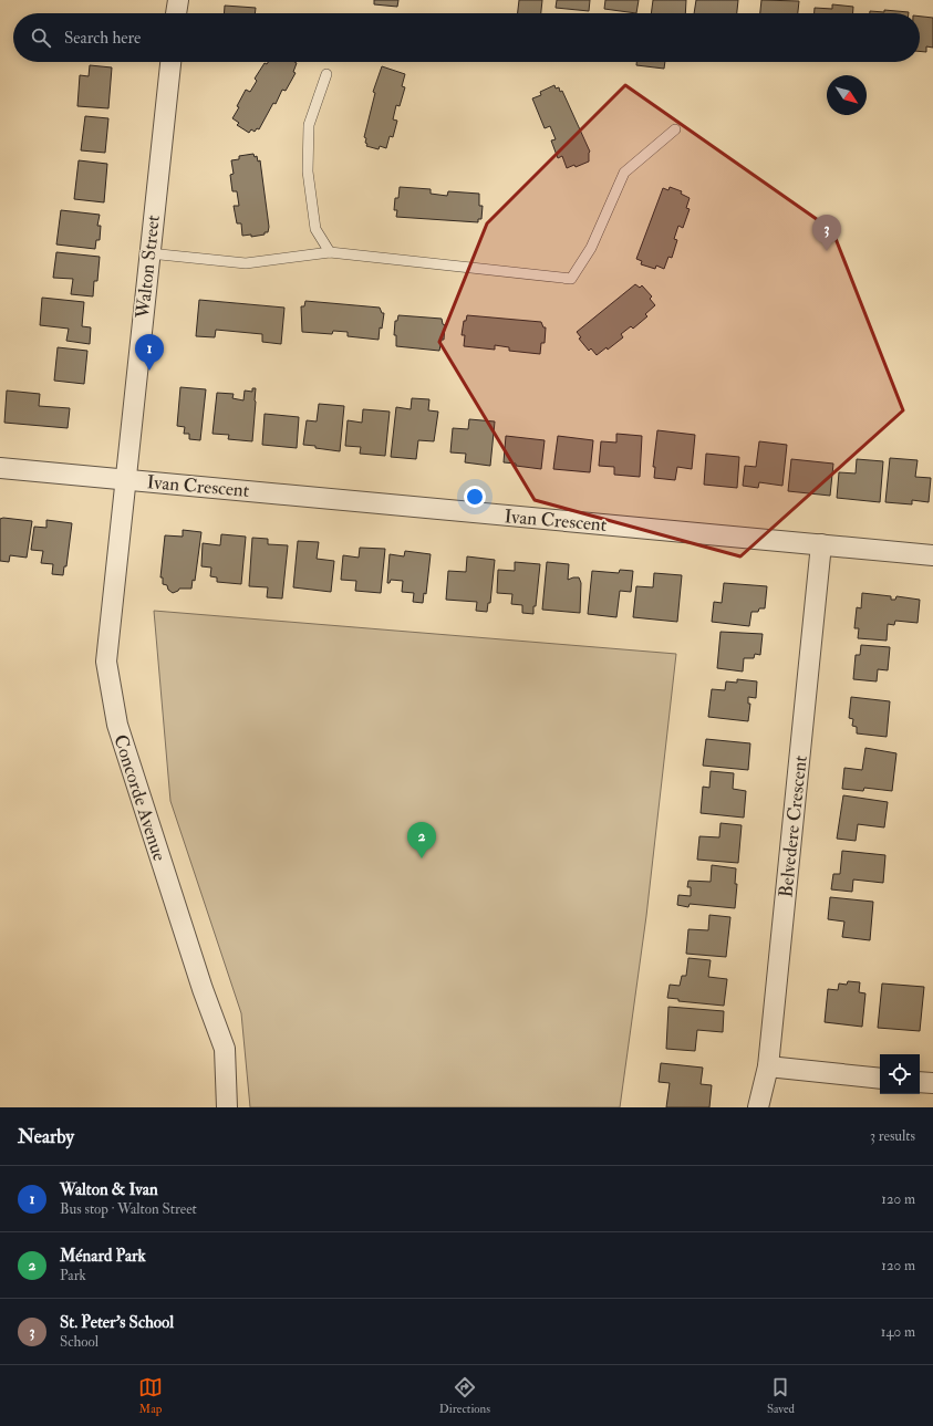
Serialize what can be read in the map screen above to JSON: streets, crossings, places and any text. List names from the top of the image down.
{
  "streets": {
    "street": [
      "Walton Street",
      "Ivan Crescent",
      "Concorde Avenue",
      "Belvedere Crescent"
    ]
  },
  "crossings": [
    ["Walton Street", "Ivan Crescent"],
    ["Walton Street", "Concorde Avenue"],
    ["Ivan Crescent", "Concorde Avenue"],
    ["Ivan Crescent", "Belvedere Crescent"]
  ],
  "north": "bottom right",
  "page": {
    "search": "Search here",
    "pins": ["3", "1", "2"],
    "heading": ["Nearby", "3 results"],
    "list": [
      {
        "mark": "1",
        "name": "Walton & Ivan",
        "note": "Bus stop · Walton Street",
        "value": "120 m"
      },
      {
        "mark": "2",
        "name": "Ménard Park",
        "note": "Park",
        "value": "120 m"
      },
      {
        "mark": "3",
        "name": "St. Peter's School",
        "note": "School",
        "value": "140 m"
      }
    ],
    "nav": ["Map", "Directions", "Saved"]
  }
}
